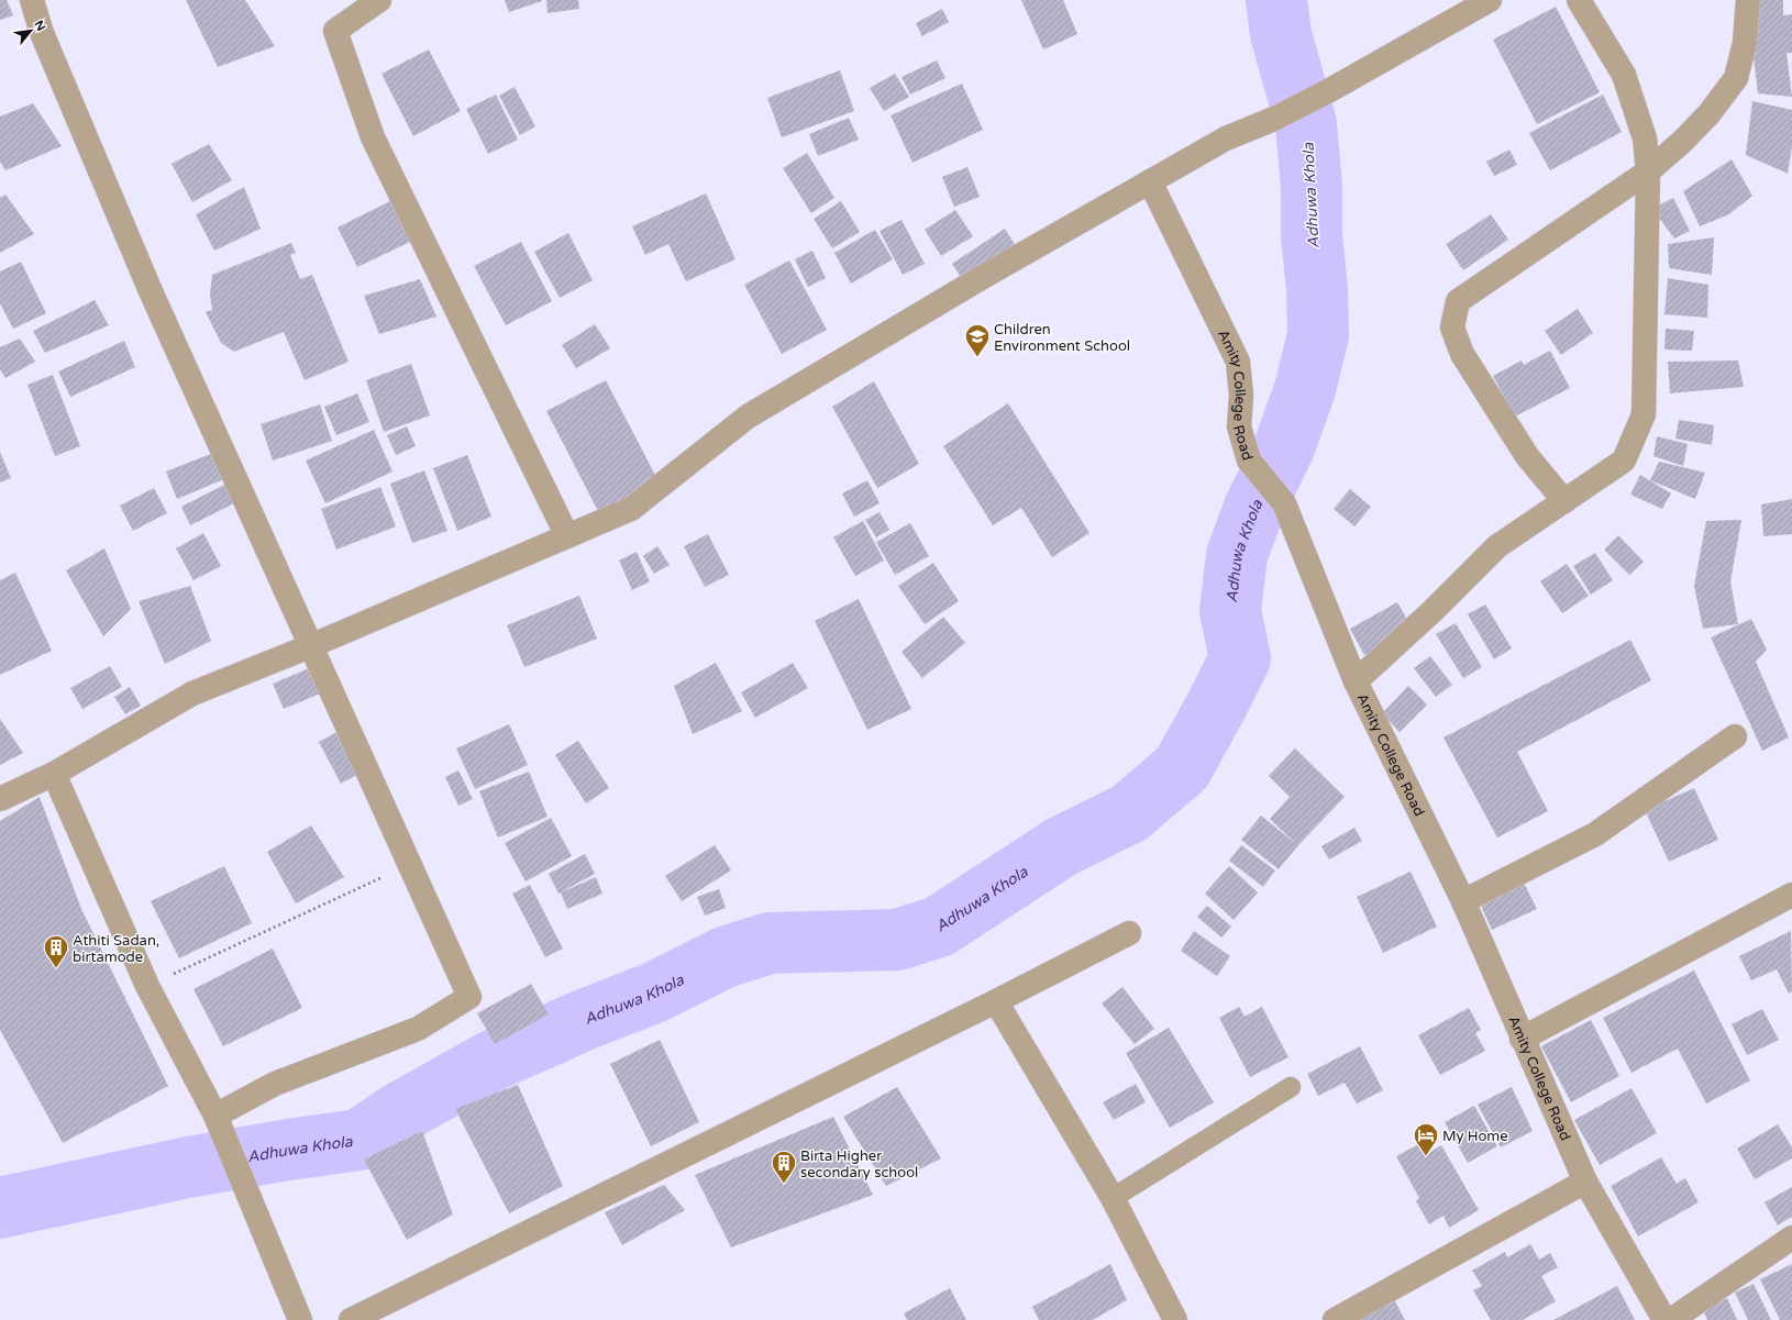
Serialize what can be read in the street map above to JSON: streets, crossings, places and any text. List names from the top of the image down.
{
  "streets": {
    "street": ["Amity College Road"]
  },
  "water": ["Adhuwa Khola"],
  "places": {
    "school or university": ["Children Environment School"],
    "building": ["Athiti Sadan, birtamode", "Birta Higher secondary school"],
    "hotel": ["My Home"]
  },
  "north": "top right"
}
